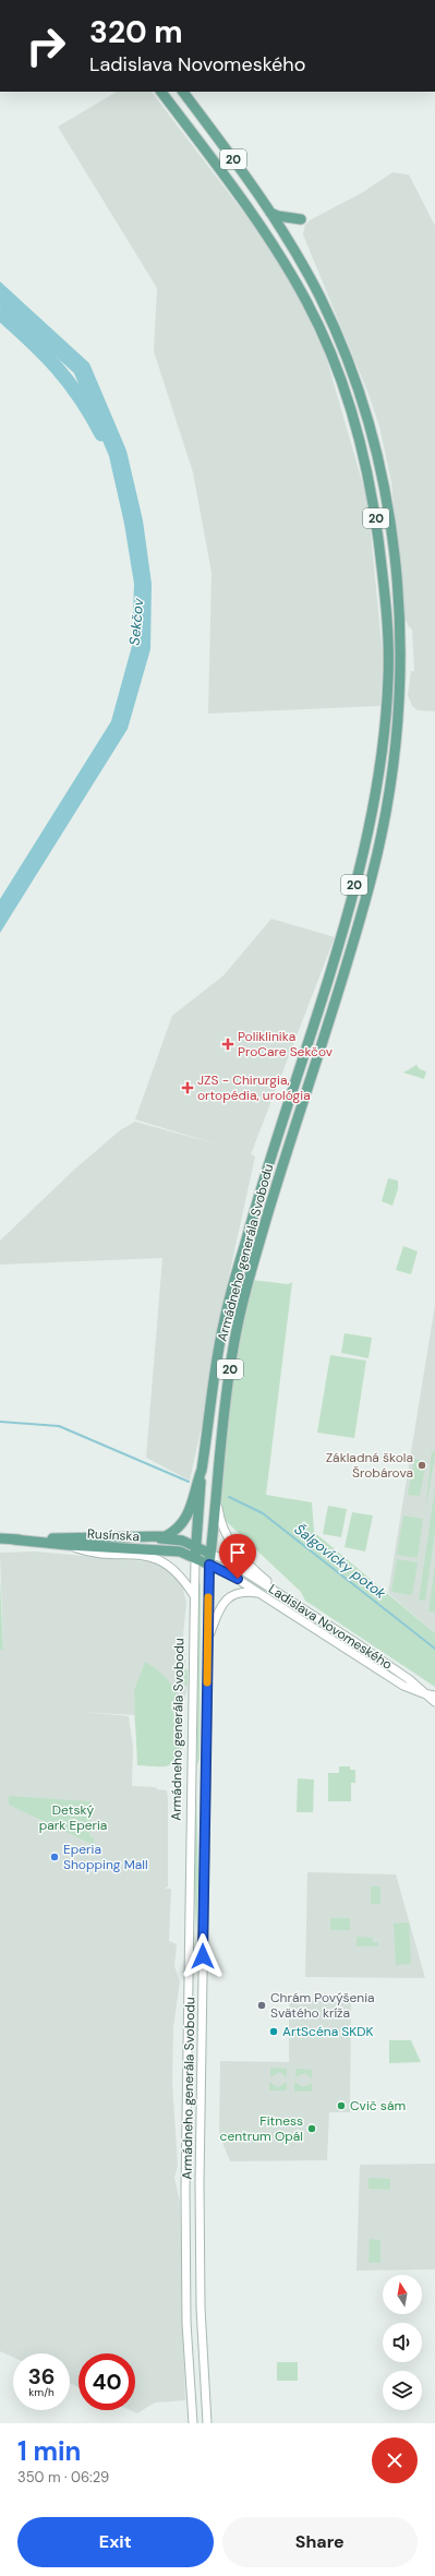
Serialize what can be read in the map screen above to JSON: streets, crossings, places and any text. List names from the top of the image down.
{
  "streets": {
    "main road": ["20", "Armádneho generála Svobodu", "Rusínska"],
    "street": ["Ladislava Novomeského"]
  },
  "crossings": [
    ["20", "Armádneho generála Svobodu"],
    ["Armádneho generála Svobodu", "Rusínska"],
    ["Armádneho generála Svobodu", "Ladislava Novomeského"],
    ["Rusínska", "Ladislava Novomeského"]
  ],
  "water": ["Sekčov", "Šalgovícky potok"],
  "parks": ["Detský park Eperia"],
  "places": {
    "health": ["Poliklinika ProCare Sekčov", "JZS - Chirurgia, ortopédia, urológia"],
    "other": [
      "Základná škola Šrobárova",
      "Eperia Shopping Mall",
      "Chrám Povýšenia Svätého kríža",
      "ArtScéna SKDK",
      "Cvič sám",
      "Fitness centrum Opál"
    ]
  },
  "north": "top",
  "page": {
    "turn": ["320 m", "Ladislava Novomeského"],
    "speed": "36 km/h",
    "limit": "40",
    "heading": ["1 min", "350 m · 06:29"],
    "buttons": ["Exit", "Share"]
  }
}
